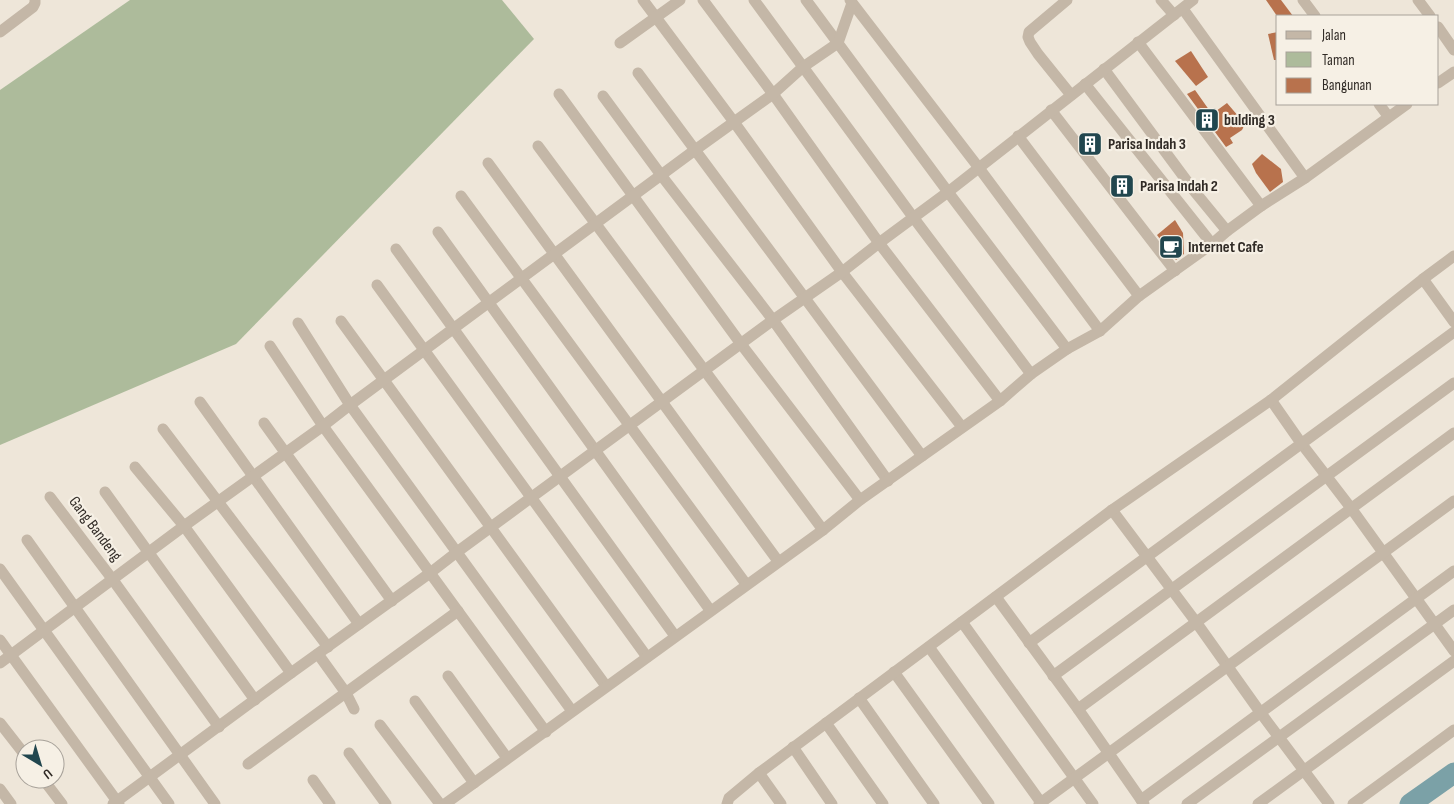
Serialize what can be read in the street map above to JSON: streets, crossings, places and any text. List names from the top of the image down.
{
  "streets": {
    "street": ["Gang Bandeng"]
  },
  "places": {
    "building": ["bulding 3", "Parisa Indah 3", "Parisa Indah 2"],
    "cafe": ["Internet Cafe"]
  },
  "legend": ["Jalan", "Taman", "Bangunan"],
  "north": "bottom right"
}
